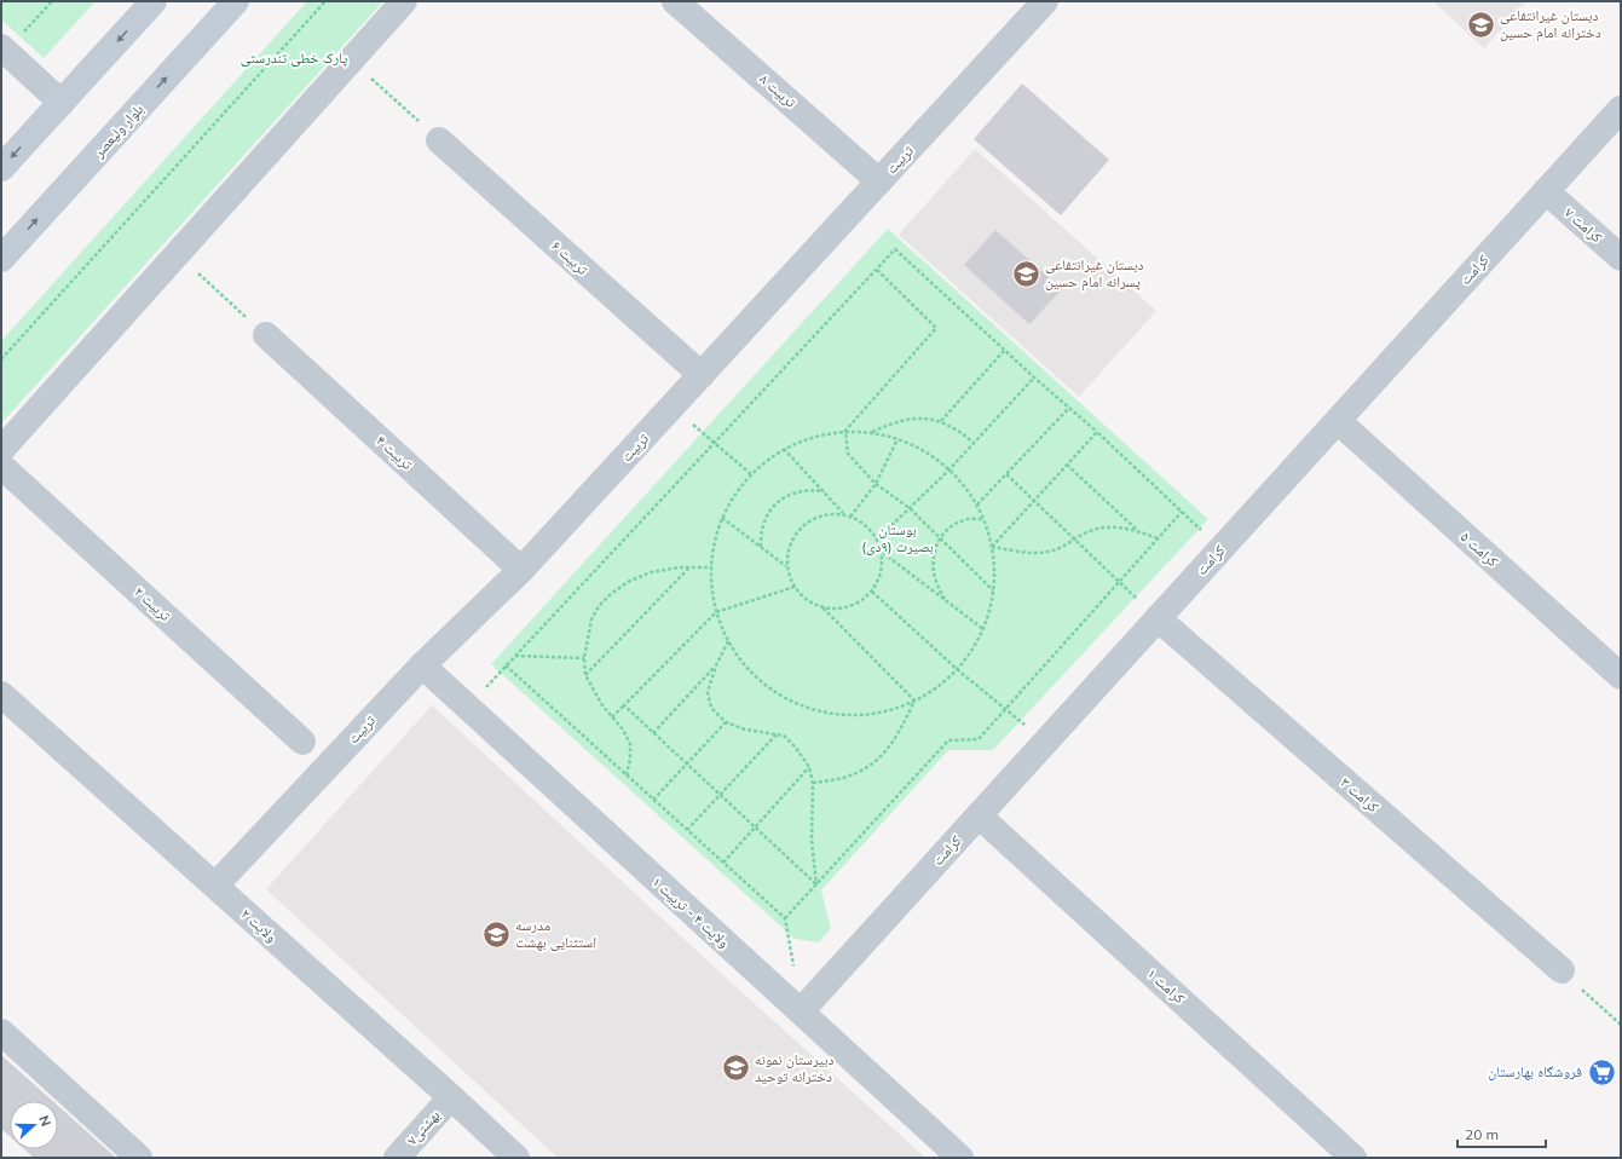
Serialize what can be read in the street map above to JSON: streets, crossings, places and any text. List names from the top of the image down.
{
  "streets": {
    "main road": ["بلوار ولیعصر"],
    "street": [
      "تربیت ۸",
      "تربیت",
      "کرامت ۷",
      "تربیت ۶",
      "کرامت",
      "تربیت ۴",
      "کرامت ۵",
      "تربیت ۲",
      "کرامت ۳",
      "ولایت ۴ - تربیت ۱",
      "ولایت ۲",
      "کرامت ۱",
      "بهشتی۷"
    ]
  },
  "crossings": [
    ["تربیت ۸", "تربیت"],
    ["تربیت", "تربیت ۶"],
    ["تربیت", "تربیت ۴"],
    ["تربیت", "ولایت ۴ - تربیت ۱"],
    ["تربیت", "ولایت ۲"],
    ["کرامت ۷", "کرامت"],
    ["کرامت", "کرامت ۵"],
    ["کرامت", "کرامت ۳"],
    ["کرامت", "ولایت ۴ - تربیت ۱"],
    ["کرامت", "کرامت ۱"],
    ["ولایت ۲", "بهشتی۷"]
  ],
  "parks": ["پارک خطی تندرستی", "بوستان بصیرت (۹دی)"],
  "places": {
    "school or university": [
      "دبستان غیرانتفاعی دخترانه امام حسین",
      "دبستان غیرانتفاعی پسرانه امام حسین",
      "مدرسه استثنایی بهشت",
      "دبیرستان نمونه دخترانه توحید"
    ],
    "supermarket": ["فروشگاه بهارستان"]
  },
  "scale_bar": "20 m",
  "north": "right"
}
